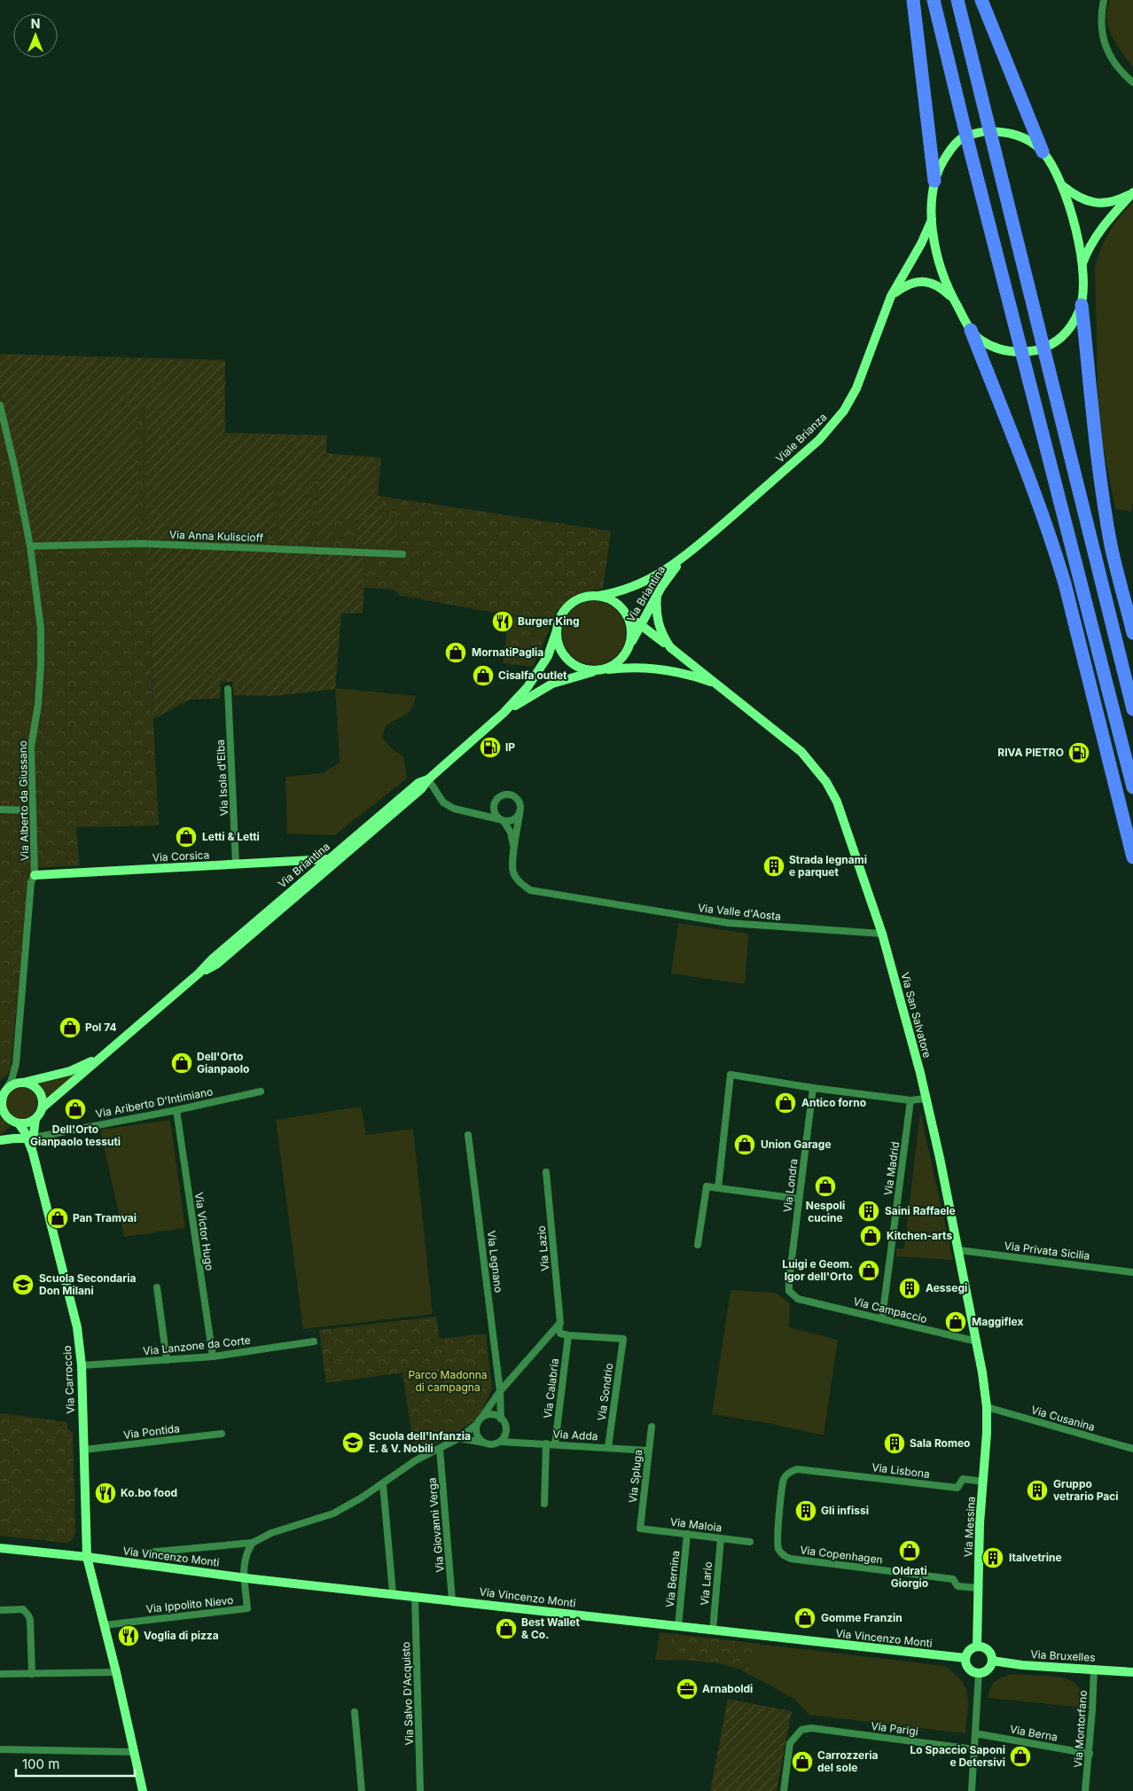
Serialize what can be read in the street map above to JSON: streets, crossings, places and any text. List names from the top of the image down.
{
  "streets": {
    "street": [
      "Viale Brianza",
      "Via Anna Kuliscioff",
      "Via Briantina",
      "Via Isola d'Elba",
      "Via Alberto da Giussano",
      "Via Corsica",
      "Via Valle d'Aosta",
      "Via San Salvatore",
      "Via Ariberto D'Intimiano",
      "Via Madrid",
      "Via Londra",
      "Via Victor Hugo",
      "Via Lazio",
      "Via Privata Sicilia",
      "Via Legnano",
      "Via Campaccio",
      "Via Lanzone da Corte",
      "Via Carroccio",
      "Via Calabria",
      "Via Sondrio",
      "Via Cusanina",
      "Via Pontida",
      "Via Adda",
      "Via Lisbona",
      "Via Spluga",
      "Via Giovanni Verga",
      "Via Maloia",
      "Via Messina",
      "Via Copenhagen",
      "Via Vincenzo Monti",
      "Via Bernina",
      "Via Lario",
      "Via Ippolito Nievo",
      "Via Bruxelles",
      "Via Salvo D'Acquisto",
      "Via Parigi",
      "Via Montorfano",
      "Via Berna"
    ]
  },
  "crossings": [
    ["Viale Brianza", "Via Briantina"],
    ["Via Anna Kuliscioff", "Via Alberto da Giussano"],
    ["Via Briantina", "Via Alberto da Giussano"],
    ["Via Briantina", "Via Corsica"],
    ["Via Briantina", "Via San Salvatore"],
    ["Via Briantina", "Via Ariberto D'Intimiano"],
    ["Via Briantina", "Via Carroccio"],
    ["Via Isola d'Elba", "Via Corsica"],
    ["Via Alberto da Giussano", "Via Corsica"],
    ["Via Alberto da Giussano", "Via Ariberto D'Intimiano"],
    ["Via Alberto da Giussano", "Via Carroccio"],
    ["Via Valle d'Aosta", "Via San Salvatore"],
    ["Via San Salvatore", "Via Privata Sicilia"],
    ["Via San Salvatore", "Via Campaccio"],
    ["Via San Salvatore", "Via Cusanina"],
    ["Via San Salvatore", "Via Messina"],
    ["Via Ariberto D'Intimiano", "Via Victor Hugo"],
    ["Via Ariberto D'Intimiano", "Via Carroccio"],
    ["Via Madrid", "Via Campaccio"],
    ["Via Londra", "Via Campaccio"],
    ["Via Victor Hugo", "Via Lanzone da Corte"],
    ["Via Lanzone da Corte", "Via Carroccio"],
    ["Via Carroccio", "Via Pontida"],
    ["Via Carroccio", "Via Vincenzo Monti"],
    ["Via Carroccio", "Via Ippolito Nievo"],
    ["Via Calabria", "Via Sondrio"],
    ["Via Calabria", "Via Adda"],
    ["Via Sondrio", "Via Adda"],
    ["Via Cusanina", "Via Messina"],
    ["Via Adda", "Via Spluga"],
    ["Via Lisbona", "Via Messina"],
    ["Via Lisbona", "Via Copenhagen"],
    ["Via Spluga", "Via Maloia"],
    ["Via Giovanni Verga", "Via Vincenzo Monti"],
    ["Via Maloia", "Via Bernina"],
    ["Via Maloia", "Via Lario"],
    ["Via Messina", "Via Copenhagen"],
    ["Via Messina", "Via Vincenzo Monti"],
    ["Via Messina", "Via Bruxelles"],
    ["Via Vincenzo Monti", "Via Bernina"],
    ["Via Vincenzo Monti", "Via Lario"],
    ["Via Vincenzo Monti", "Via Ippolito Nievo"],
    ["Via Vincenzo Monti", "Via Bruxelles"],
    ["Via Vincenzo Monti", "Via Salvo D'Acquisto"],
    ["Via Bruxelles", "Via Montorfano"],
    ["Via Montorfano", "Via Berna"]
  ],
  "parks": ["Parco Madonna di campagna"],
  "places": {
    "restaurant": ["Burger King", "Ko.bo food", "Voglia di pizza"],
    "shop": [
      "MornatiPaglia",
      "Cisalfa outlet",
      "Letti & Letti",
      "Pol 74",
      "Dell'Orto Gianpaolo",
      "Antico forno",
      "Dell'Orto Gianpaolo tessuti",
      "Union Garage",
      "Nespoli cucine",
      "Pan Tramvai",
      "Kitchen-arts",
      "Luigi e Geom. Igor dell'Orto",
      "Maggiflex",
      "Oldrati Giorgio",
      "Gomme Franzin",
      "Best Wallet & Co.",
      "Lo Spaccio Saponi e Detersivi",
      "Carrozzeria del sole"
    ],
    "fuel station": ["IP", "RIVA PIETRO"],
    "building": [
      "Strada legnami e parquet",
      "Saini Raffaele",
      "Aessegi",
      "Sala Romeo",
      "Gruppo vetrario Paci",
      "Gli infissi",
      "Italvetrine"
    ],
    "school or university": ["Scuola Secondaria Don Milani", "Scuola dell'Infanzia E. & V. Nobili"],
    "office": ["Arnaboldi"]
  },
  "scale_bar": "100 m",
  "north": "top"
}
